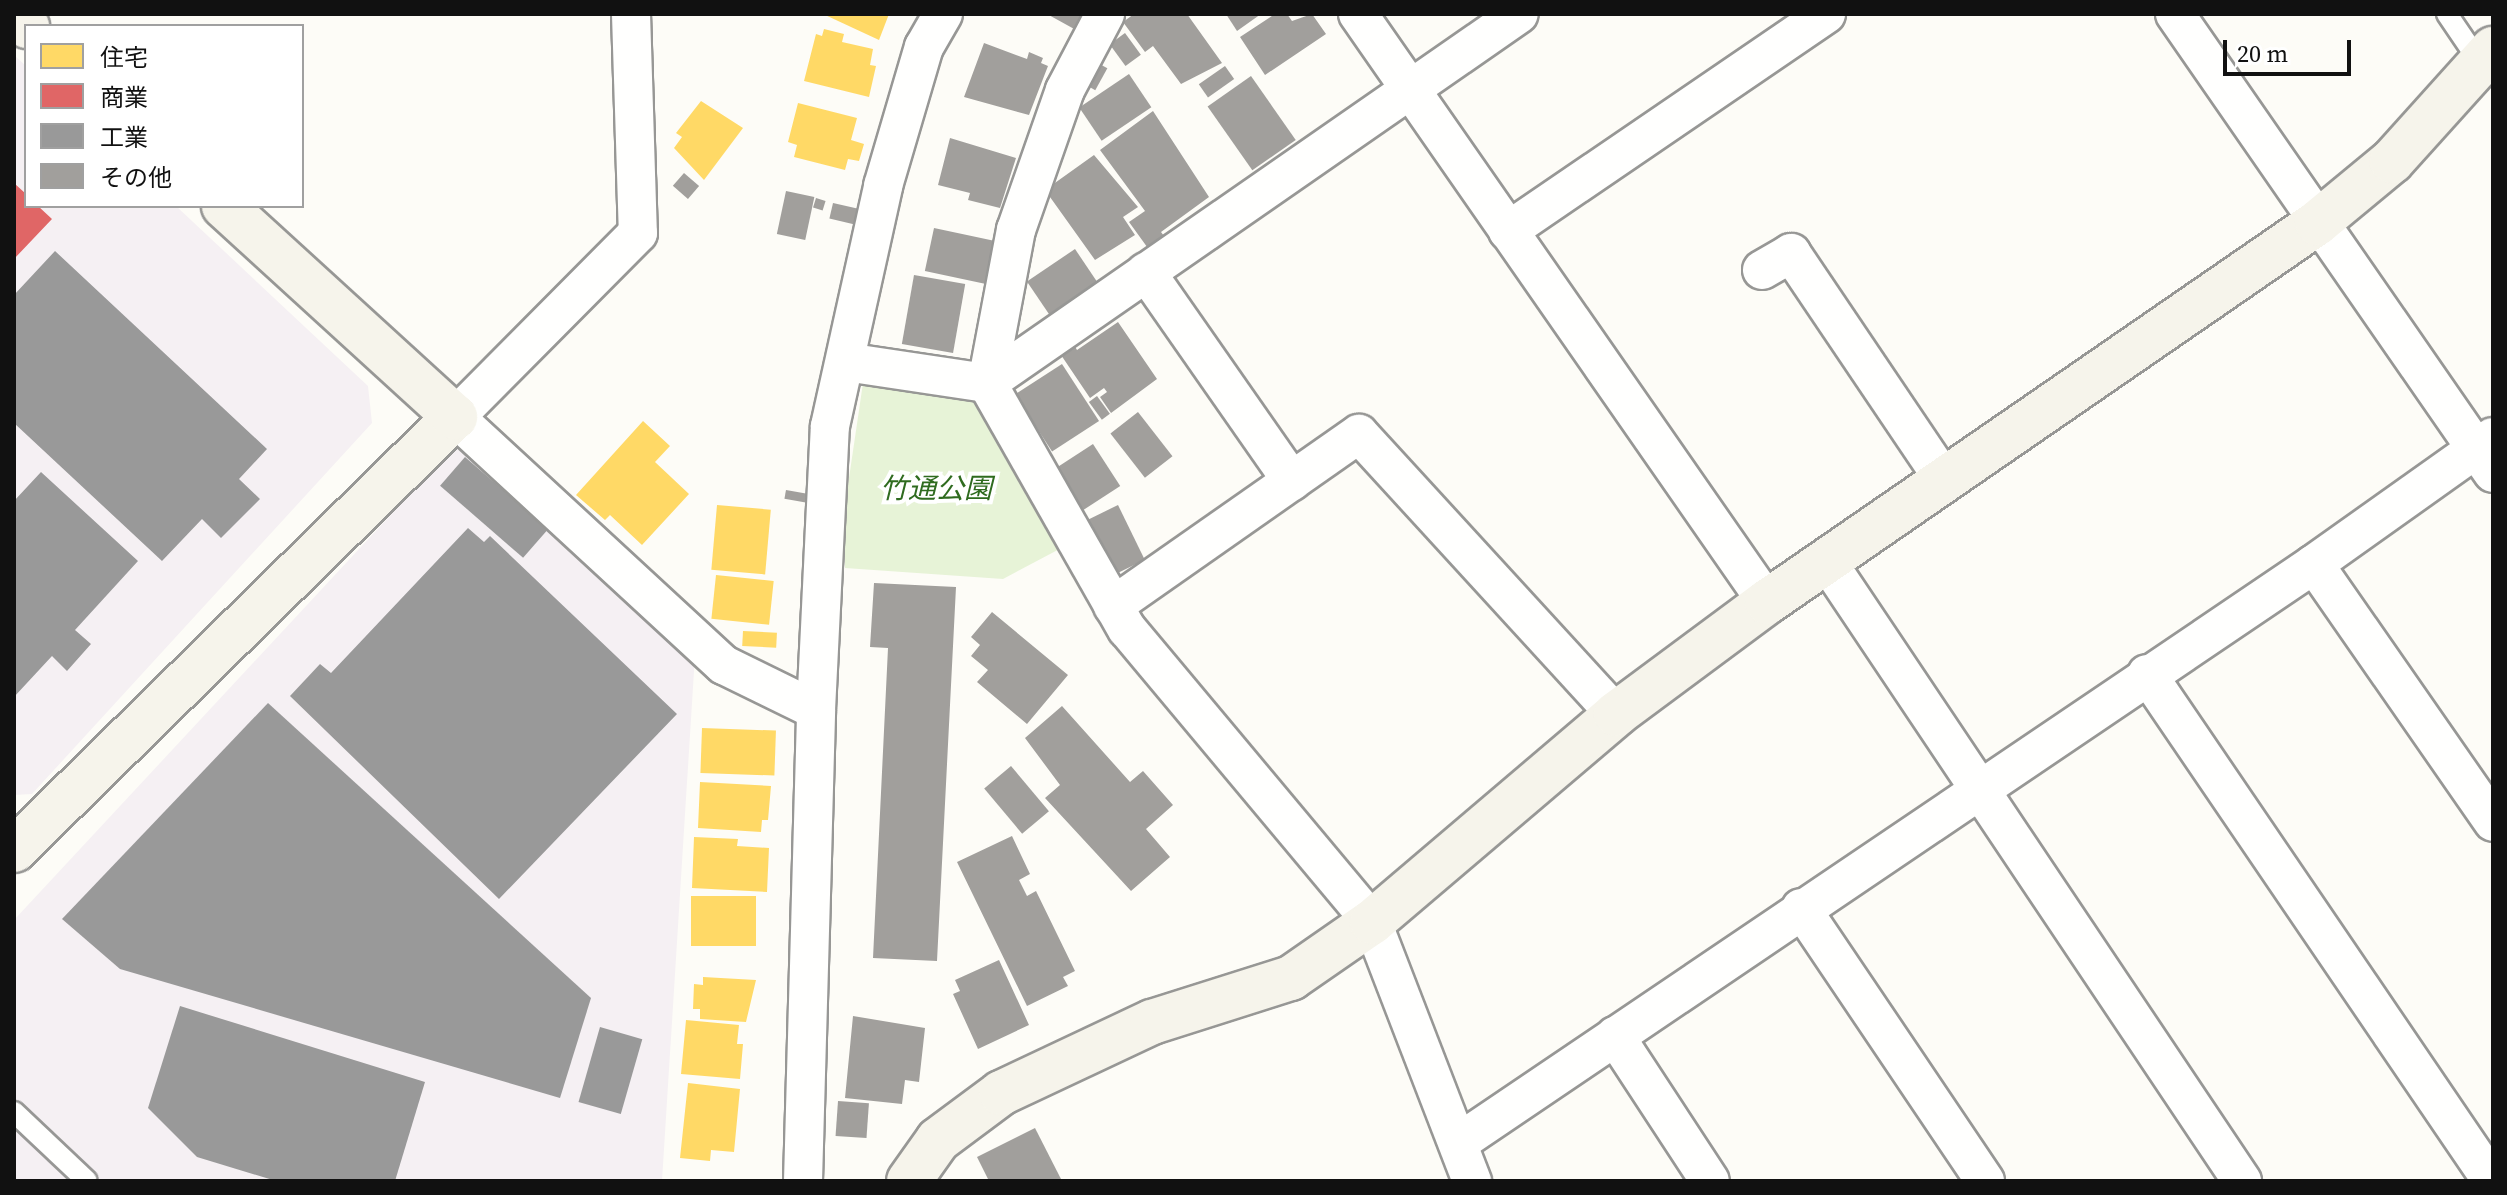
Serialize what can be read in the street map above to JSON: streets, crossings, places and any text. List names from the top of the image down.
{
  "parks": ["竹通公園"],
  "legend": [
    "住宅",
    "商業",
    "工業",
    "その他"
  ],
  "scale_bar": "20 m"
}
